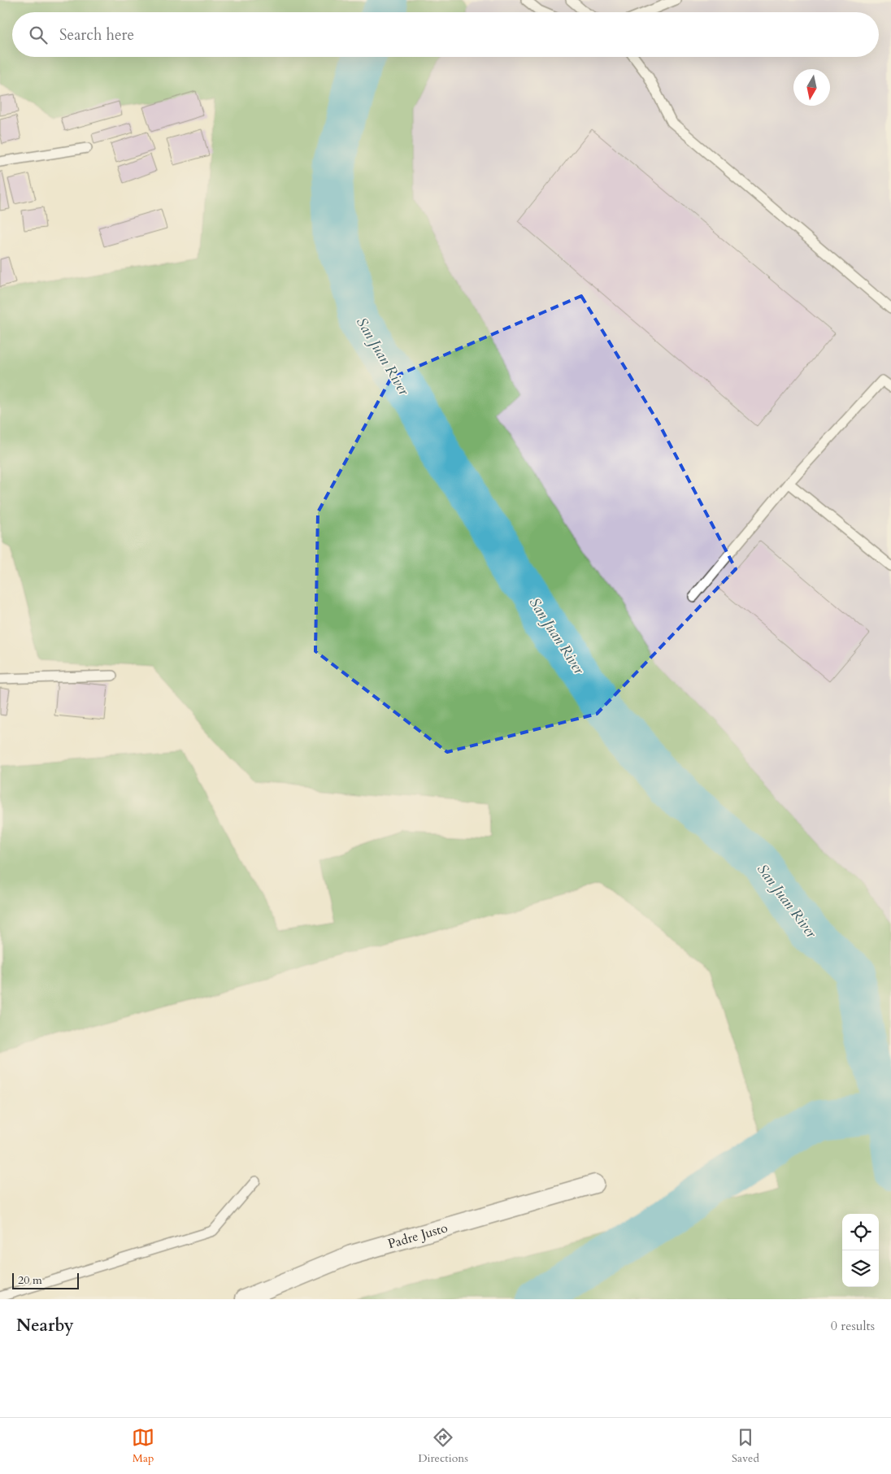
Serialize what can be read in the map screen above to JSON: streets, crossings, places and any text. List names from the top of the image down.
{
  "streets": {
    "street": ["Padre Justo"]
  },
  "water": ["San Juan River"],
  "scale_bar": "20 m",
  "north": "bottom",
  "page": {
    "search": "Search here",
    "scale": "20 m",
    "heading": ["Nearby", "0 results"],
    "nav": ["Map", "Directions", "Saved"]
  }
}
